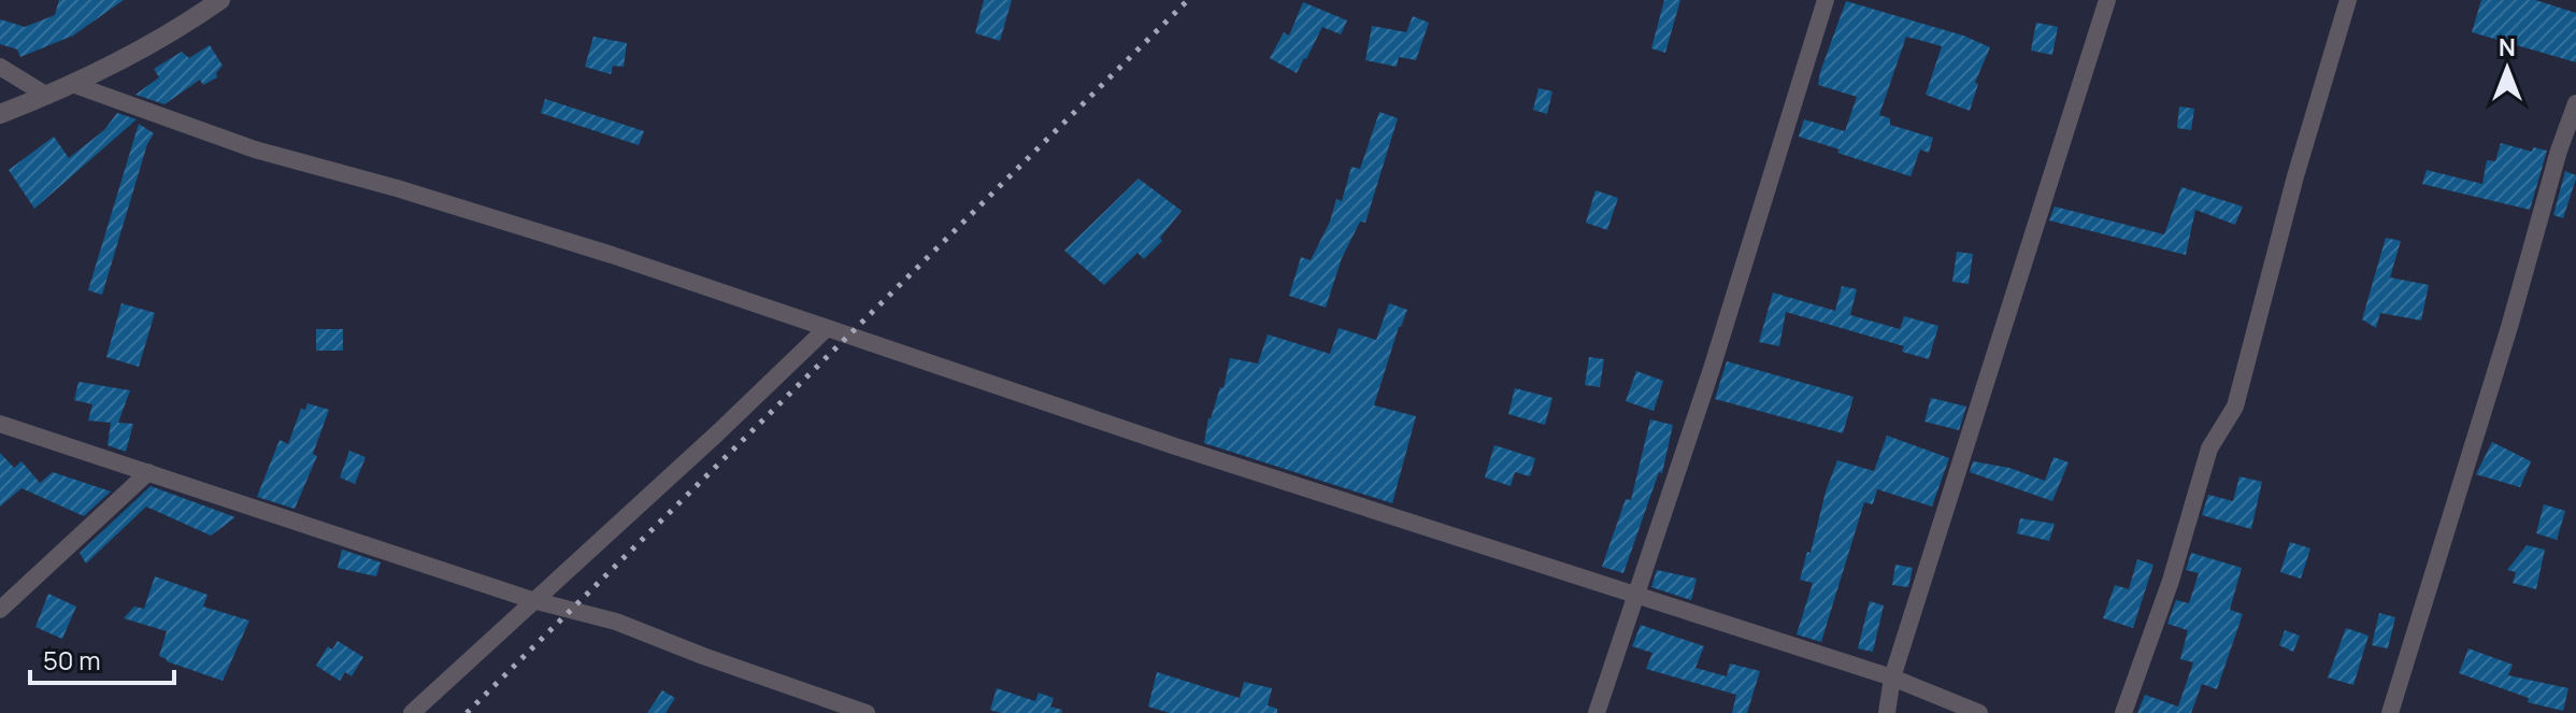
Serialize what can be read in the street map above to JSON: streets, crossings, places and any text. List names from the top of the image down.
{
  "scale_bar": "50 m",
  "north": "top"
}
